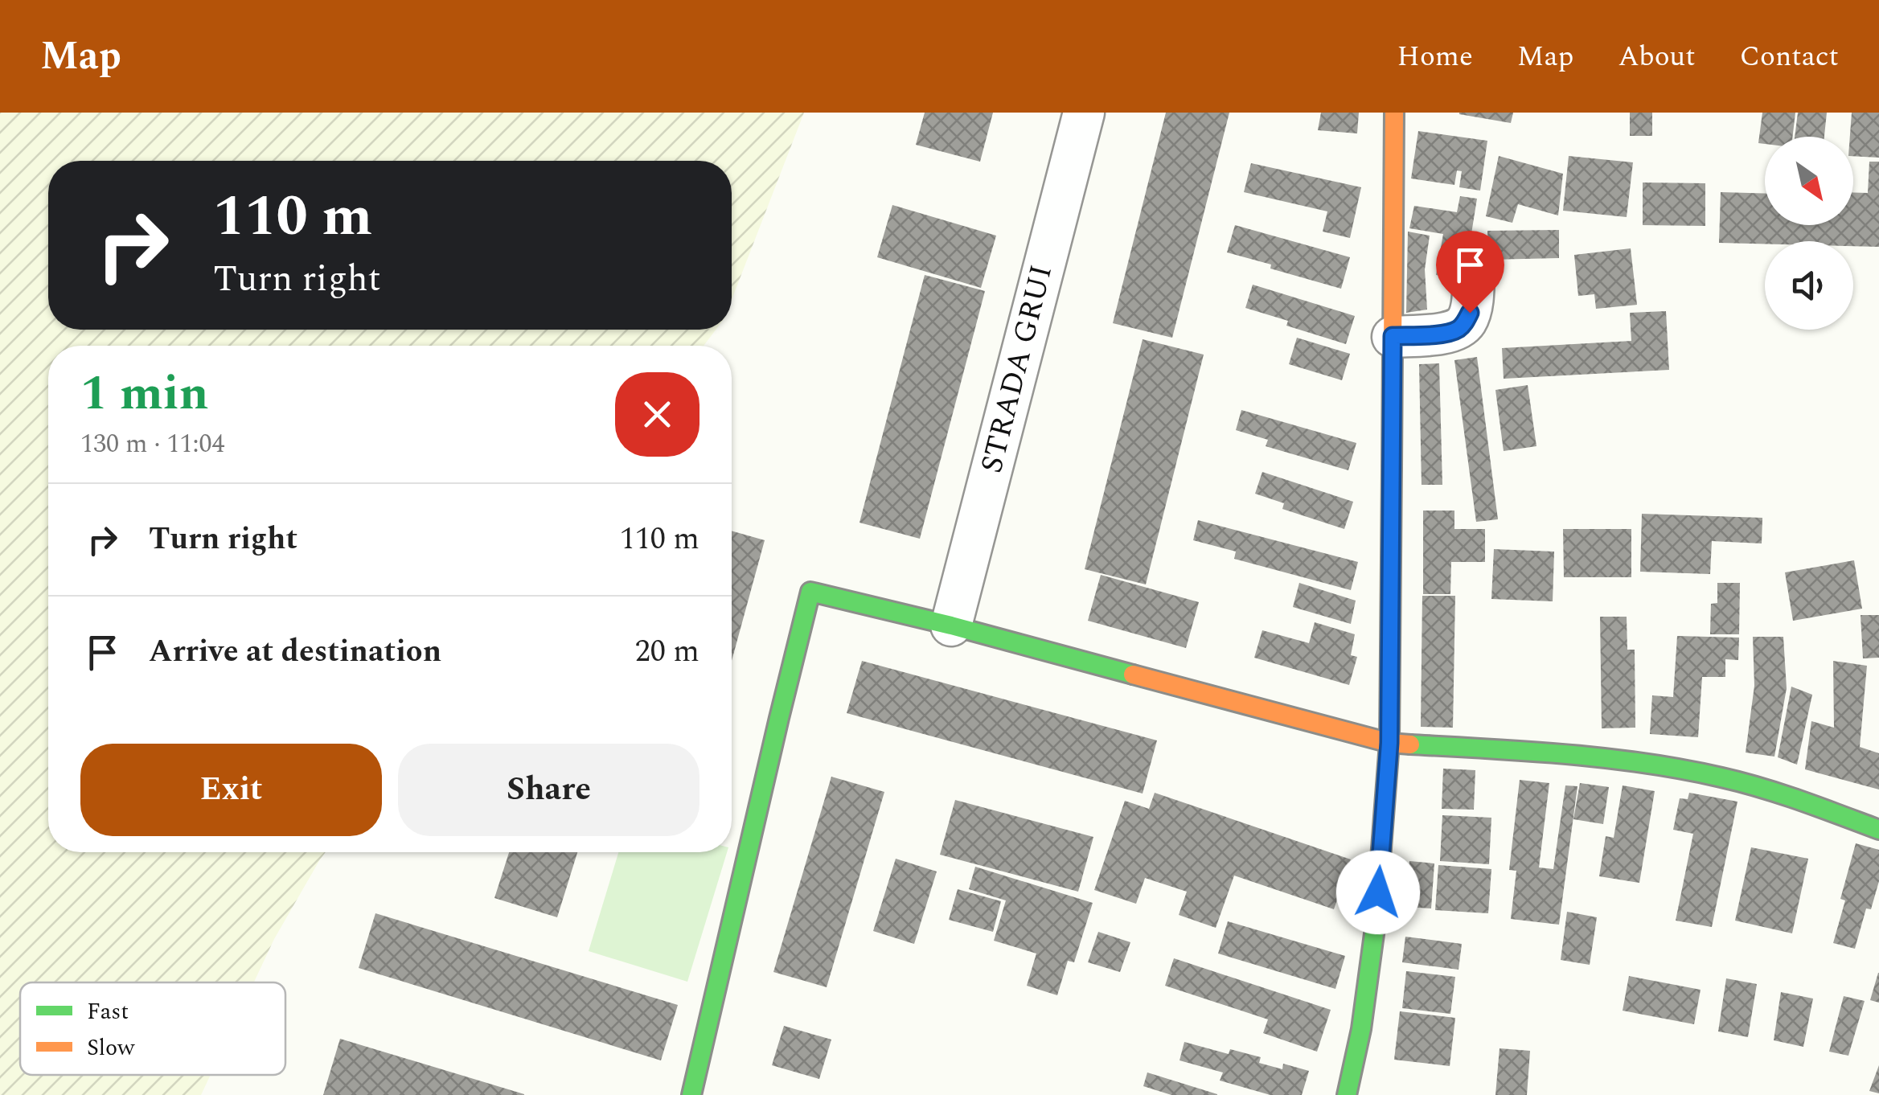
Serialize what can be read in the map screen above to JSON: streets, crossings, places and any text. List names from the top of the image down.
{
  "streets": {
    "street": ["STRADA GRUI"]
  },
  "legend": ["Fast", "Slow"],
  "north": "bottom right",
  "page": {
    "header": "Map",
    "nav": [
      "Home",
      "Map",
      "About",
      "Contact"
    ],
    "turn": ["110 m", "Turn right"],
    "heading": ["1 min", "130 m · 11:04"],
    "list": [
      {
        "name": "Turn right",
        "value": "110 m"
      },
      {
        "name": "Arrive at destination",
        "value": "20 m"
      }
    ],
    "buttons": ["Exit", "Share"]
  }
}
